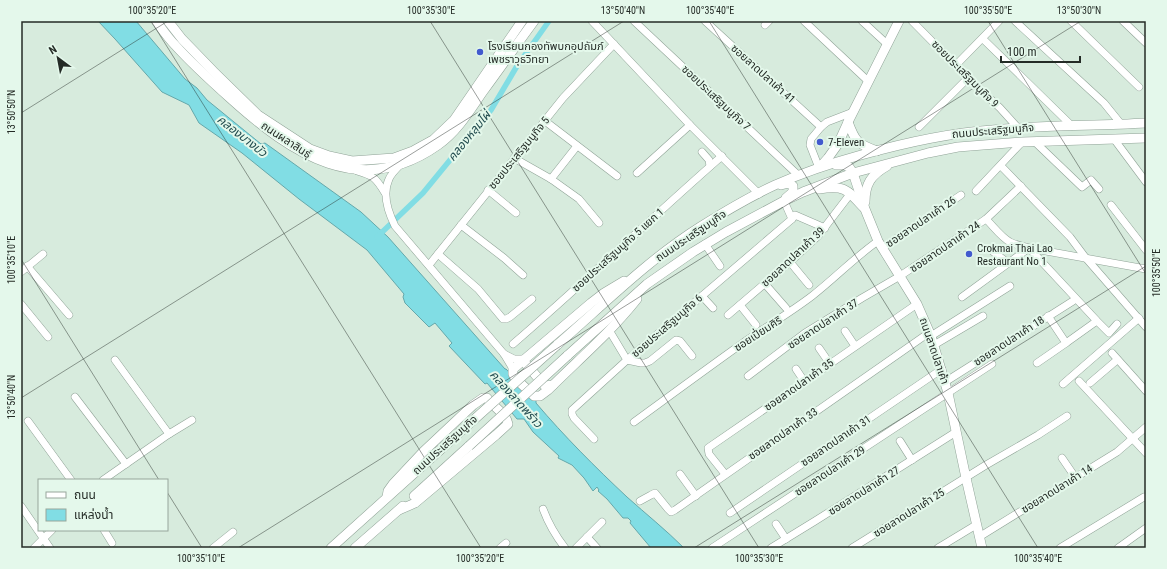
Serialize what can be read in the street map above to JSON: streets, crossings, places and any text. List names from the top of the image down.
{
  "streets": {
    "main road": ["ถนนประเสริฐมนูกิจ", "ถนนผลาสินธุ์", "ถนนลาดปลาเค้า"],
    "street": [
      "ซอยลาดปลาเค้า 41",
      "ซอยประเสริฐมนูกิจ 9",
      "ซอยประเสริฐมนูกิจ 7",
      "ซอยประเสริฐมนูกิจ 5",
      "ซอยลาดปลาเค้า 26",
      "ซอยลาดปลาเค้า 24",
      "ซอยประเสริฐมนูกิจ 5 แยก 1",
      "ซอยลาดปลาเค้า 39",
      "ซอยลาดปลาเค้า 37",
      "ซอยประเสริฐมนูกิจ 6",
      "ซอยเปี่ยมศิริ",
      "ซอยลาดปลาเค้า 18",
      "ซอยลาดปลาเค้า 35",
      "ซอยลาดปลาเค้า 33",
      "ซอยลาดปลาเค้า 31",
      "ซอยลาดปลาเค้า 29",
      "ซอยลาดปลาเค้า 14",
      "ซอยลาดปลาเค้า 27",
      "ซอยลาดปลาเค้า 25"
    ]
  },
  "crossings": [
    ["ซอยประเสริฐมนูกิจ 9", "ถนนประเสริฐมนูกิจ"],
    ["ซอยประเสริฐมนูกิจ 7", "ถนนประเสริฐมนูกิจ"],
    ["ถนนประเสริฐมนูกิจ", "ถนนลาดปลาเค้า"],
    ["ซอยลาดปลาเค้า 26", "ซอยเปี่ยมศิริ"],
    ["ซอยลาดปลาเค้า 26", "ถนนลาดปลาเค้า"],
    ["ซอยลาดปลาเค้า 24", "ซอยลาดปลาเค้า 37"],
    ["ซอยลาดปลาเค้า 24", "ถนนลาดปลาเค้า"],
    ["ซอยลาดปลาเค้า 37", "ถนนลาดปลาเค้า"],
    ["ซอยเปี่ยมศิริ", "ถนนลาดปลาเค้า"],
    ["ซอยลาดปลาเค้า 18", "ถนนลาดปลาเค้า"],
    ["ถนนลาดปลาเค้า", "ซอยลาดปลาเค้า 35"],
    ["ถนนลาดปลาเค้า", "ซอยลาดปลาเค้า 33"],
    ["ถนนลาดปลาเค้า", "ซอยลาดปลาเค้า 31"],
    ["ถนนลาดปลาเค้า", "ซอยลาดปลาเค้า 29"],
    ["ถนนลาดปลาเค้า", "ซอยลาดปลาเค้า 14"],
    ["ถนนลาดปลาเค้า", "ซอยลาดปลาเค้า 27"],
    ["ถนนลาดปลาเค้า", "ซอยลาดปลาเค้า 25"],
    ["ซอยลาดปลาเค้า 35", "ซอยลาดปลาเค้า 33"]
  ],
  "water": ["คลองบางบัว", "คลองหลุมไผ่", "คลองลาดพร้าว"],
  "places": ["โรงเรียนกองทัพบกอุปถัมภ์ เพชราวุธวิทยา", "7-Eleven", "Crokmai Thai Lao Restaurant No 1"],
  "legend": ["ถนน", "แหล่งน้ำ"],
  "scale_bar": "100 m",
  "north": "top left",
  "coordinates": [
    "100°35'20\"E",
    "100°35'30\"E",
    "13°50'40\"N",
    "100°35'40\"E",
    "100°35'50\"E",
    "13°50'30\"N",
    "13°50'50\"N",
    "100°35'10\"E"
  ]
}
